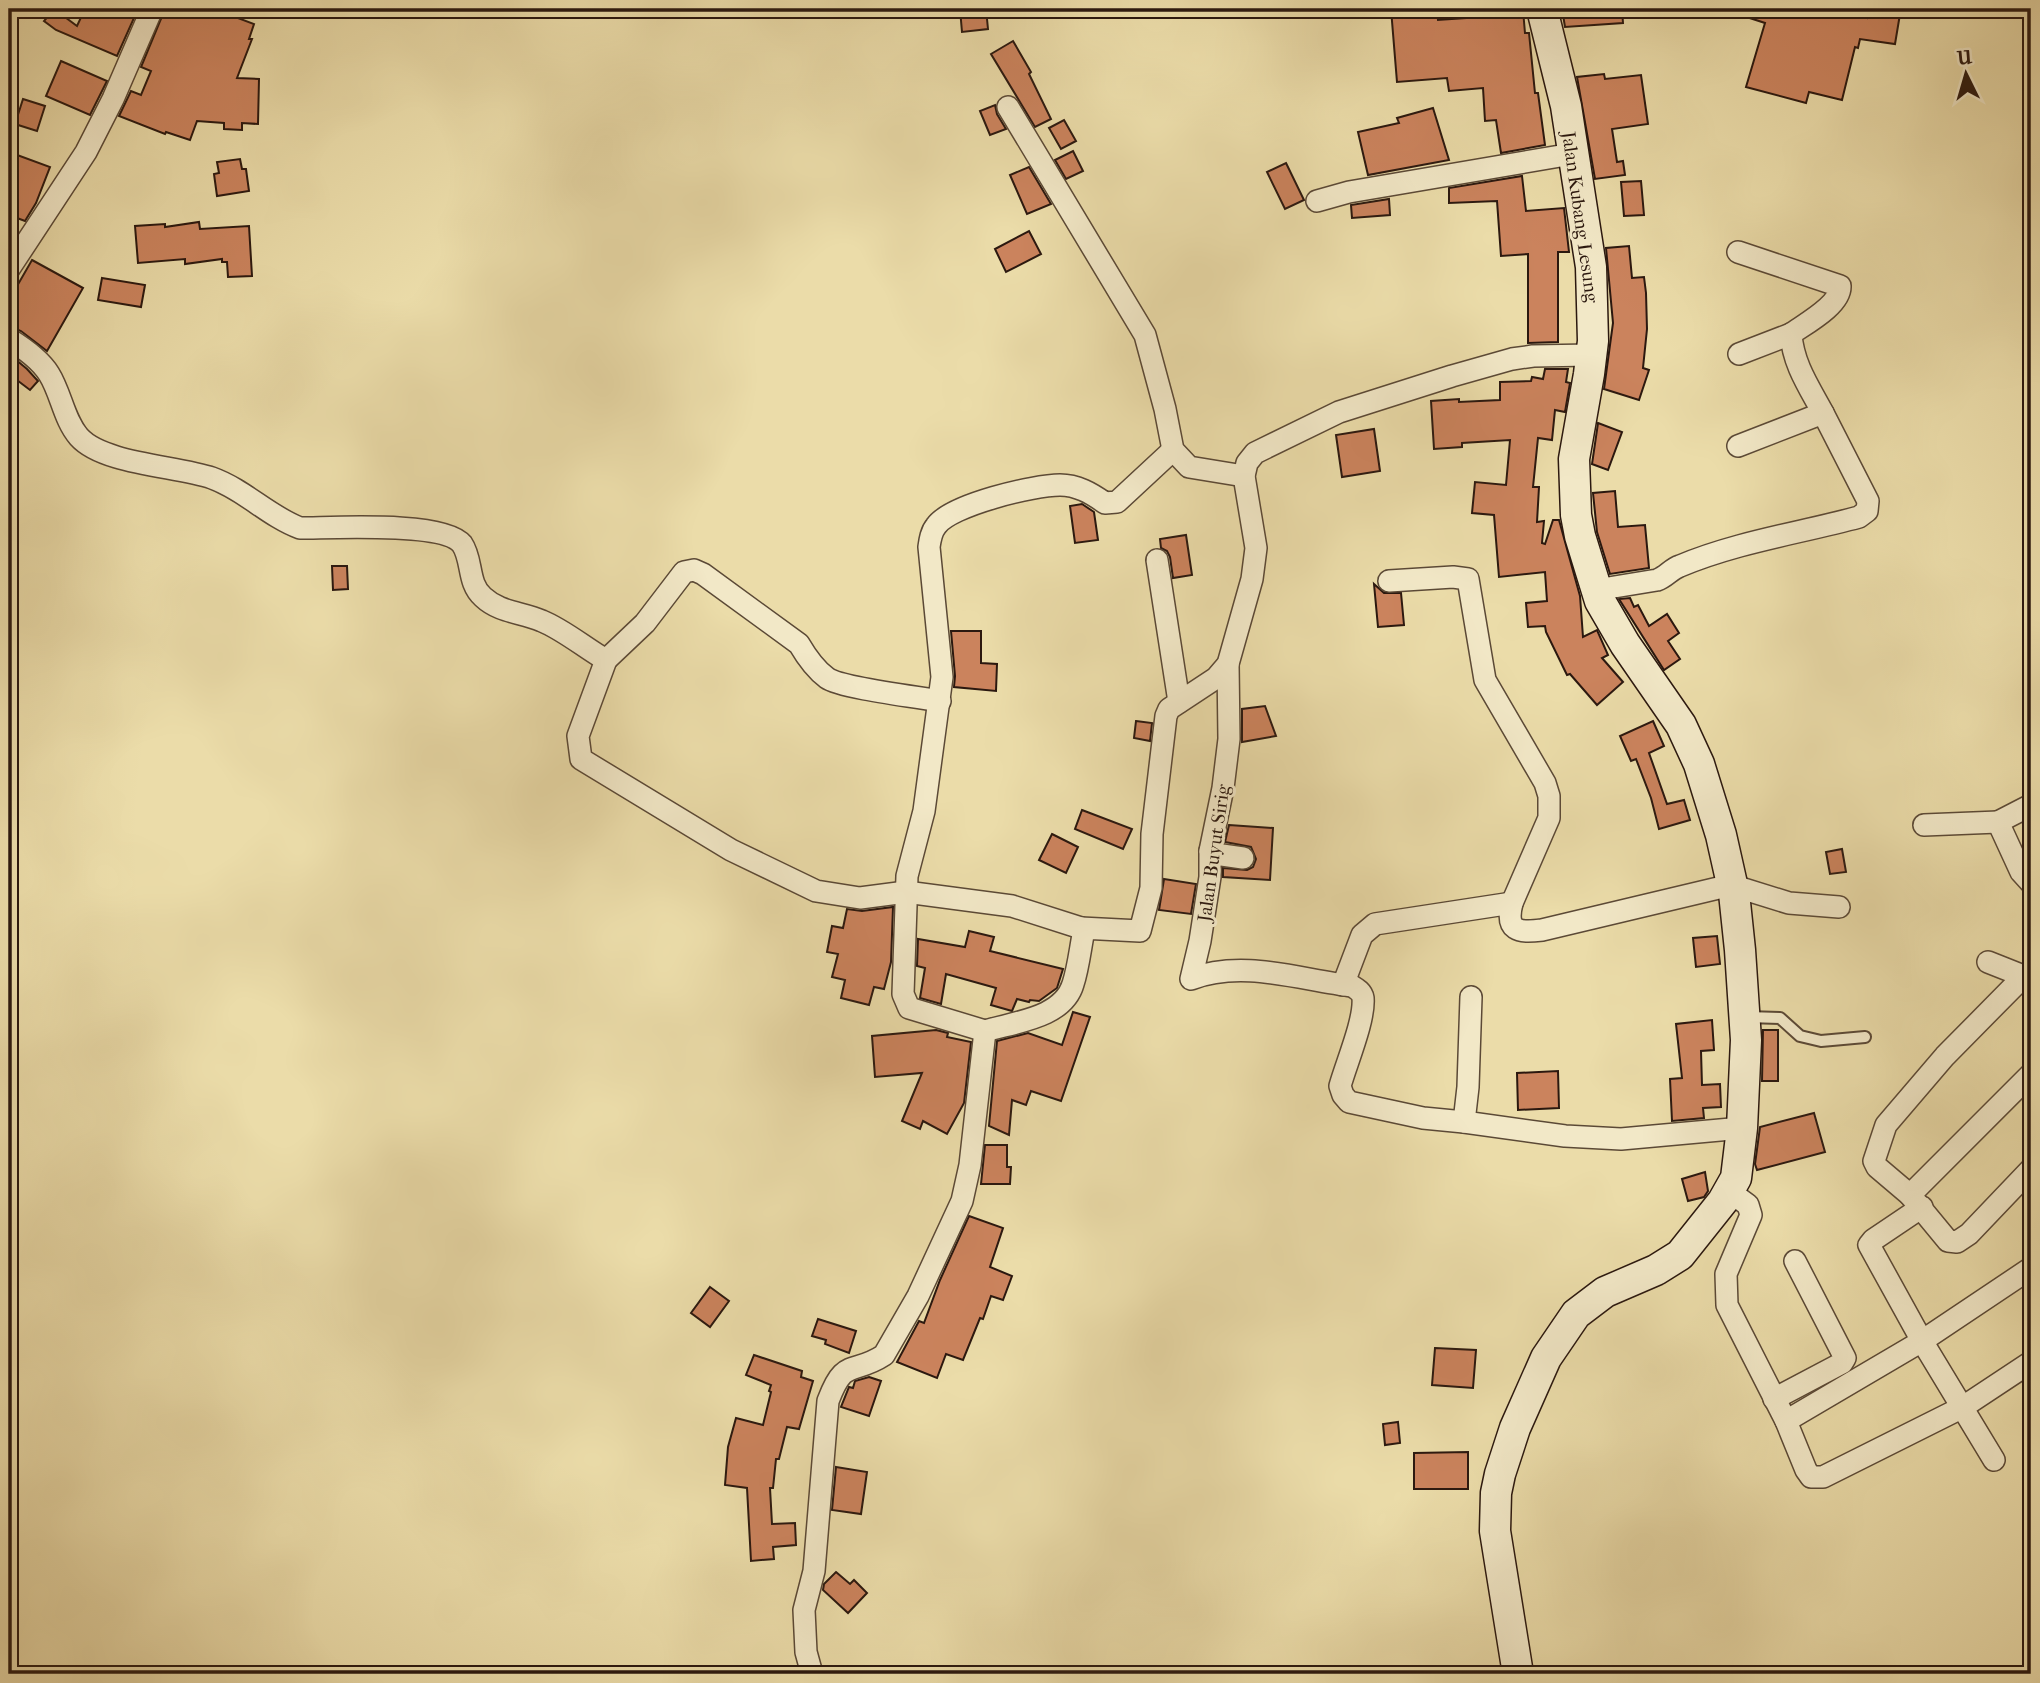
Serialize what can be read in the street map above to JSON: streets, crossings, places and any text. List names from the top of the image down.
{
  "streets": {
    "street": ["Jalan Kubang Lesung", "Jalan Buyut Sirig"]
  },
  "north": "top"
}
